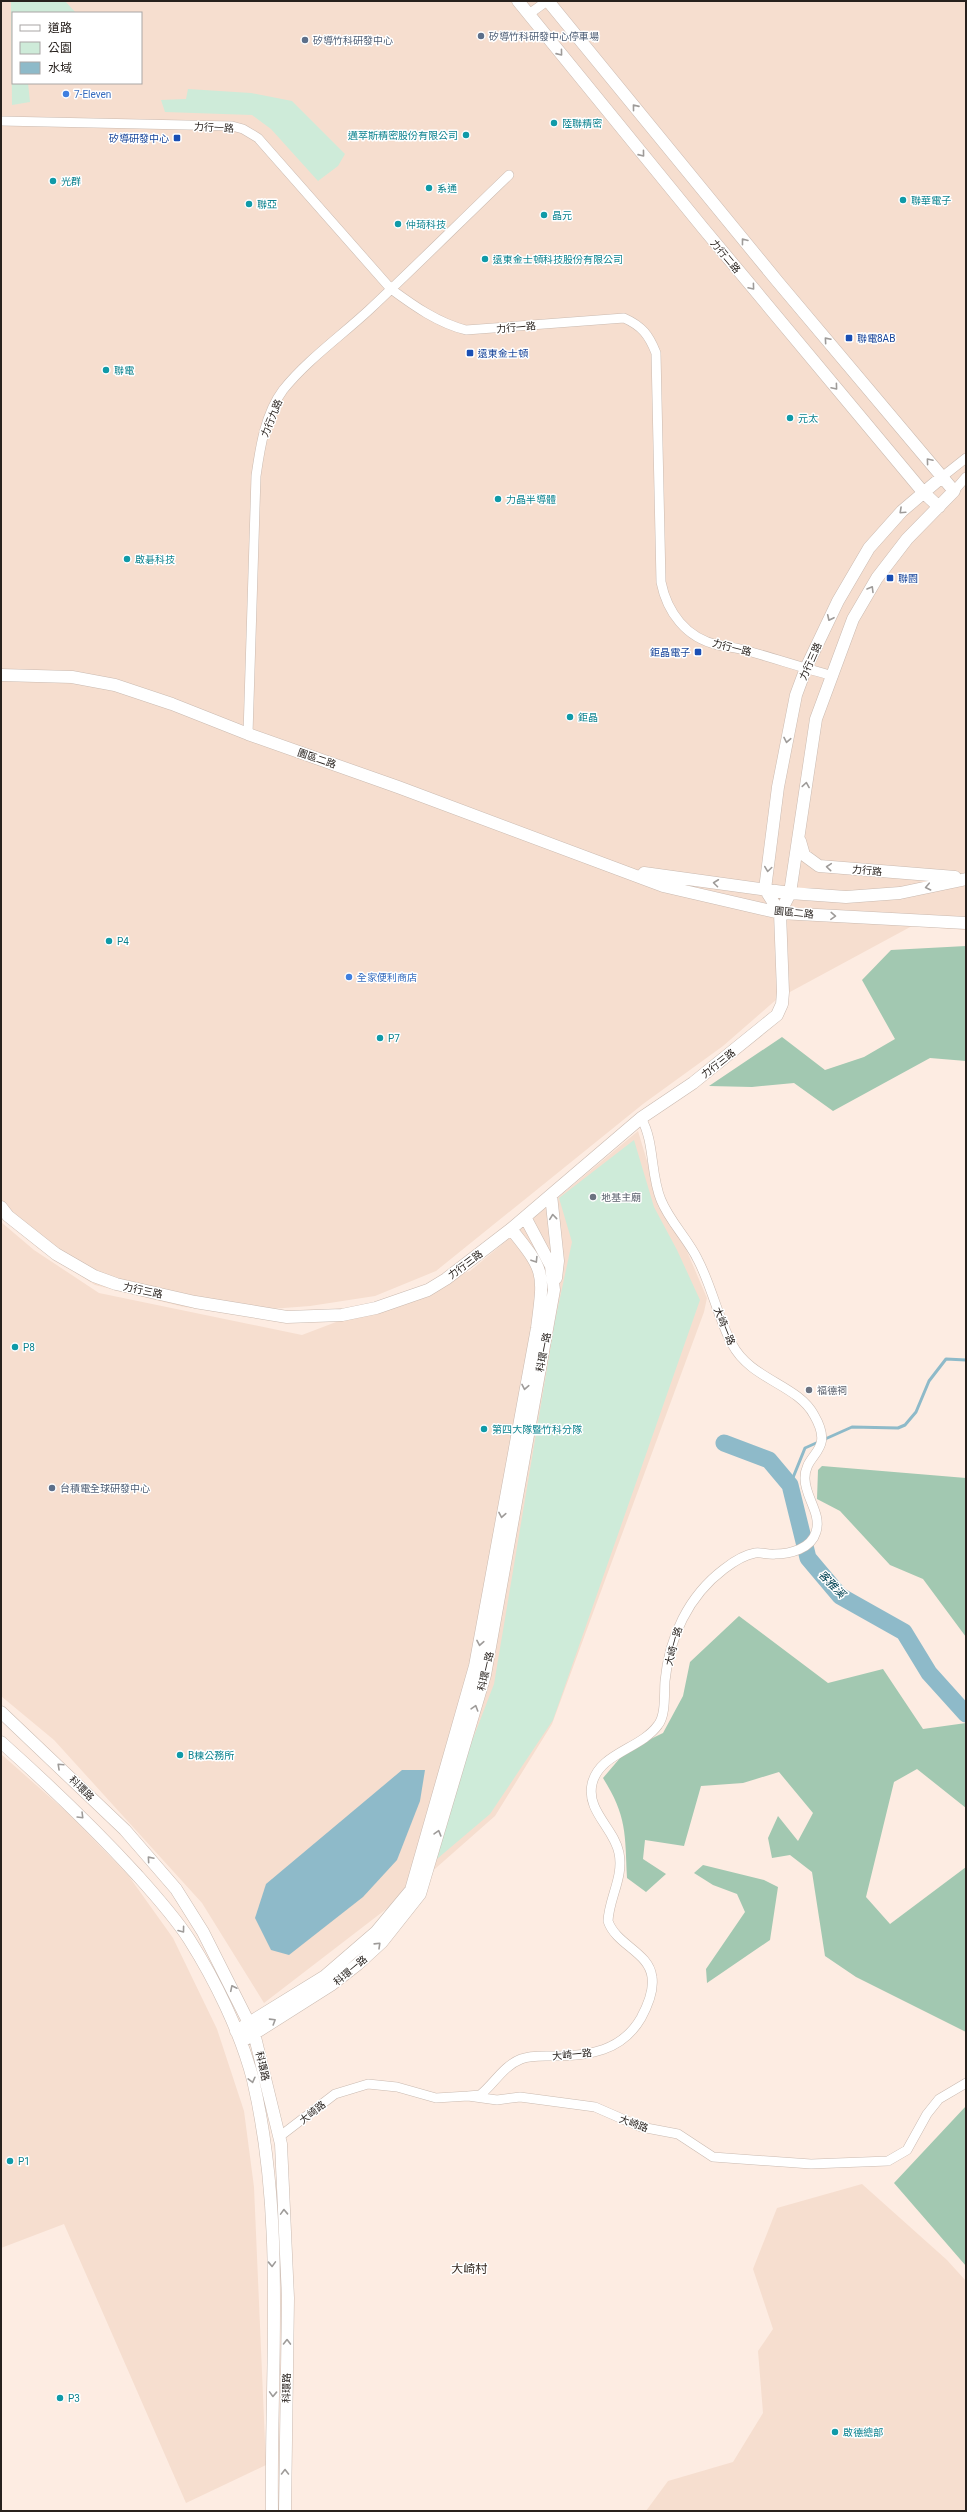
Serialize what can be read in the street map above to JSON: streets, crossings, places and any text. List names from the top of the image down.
{
  "streets": {
    "street": [
      "力行一路",
      "力行二路",
      "力行九路",
      "力行三路",
      "園區二路",
      "力行路",
      "大崎一路",
      "科環一路",
      "科環路",
      "大崎路"
    ]
  },
  "crossings": [
    ["力行一路", "力行九路"],
    ["力行一路", "力行三路"],
    ["力行二路", "力行三路"],
    ["力行九路", "園區二路"],
    ["力行三路", "園區二路"],
    ["力行三路", "力行路"],
    ["力行三路", "大崎一路"],
    ["力行三路", "科環一路"],
    ["園區二路", "力行路"],
    ["大崎一路", "大崎路"],
    ["科環一路", "科環路"],
    ["科環路", "大崎路"]
  ],
  "one_way": ["力行路"],
  "districts": ["大崎村"],
  "water": ["客雅溪"],
  "places": {
    "other": [
      "矽導竹科研發中心停車場",
      "矽導竹科研發中心",
      "7-Eleven",
      "陸聯精密",
      "邁萃斯精密股份有限公司",
      "光群",
      "系通",
      "聯華電子",
      "聯亞",
      "晶元",
      "仲琦科技",
      "遠東金士頓科技股份有限公司",
      "聯電",
      "元太",
      "力晶半導體",
      "啟碁科技",
      "鉅晶",
      "P4",
      "全家便利商店",
      "P7",
      "地基主廟",
      "P8",
      "福德祠",
      "第四大隊暨竹科分隊",
      "台積電全球研發中心",
      "B棟公務所",
      "P1",
      "P3",
      "啟德總部"
    ],
    "transit": [
      "矽導研發中心",
      "聯電8AB",
      "遠東金士頓",
      "聯園",
      "鉅晶電子"
    ]
  },
  "legend": ["道路", "公園", "水域"]
}
